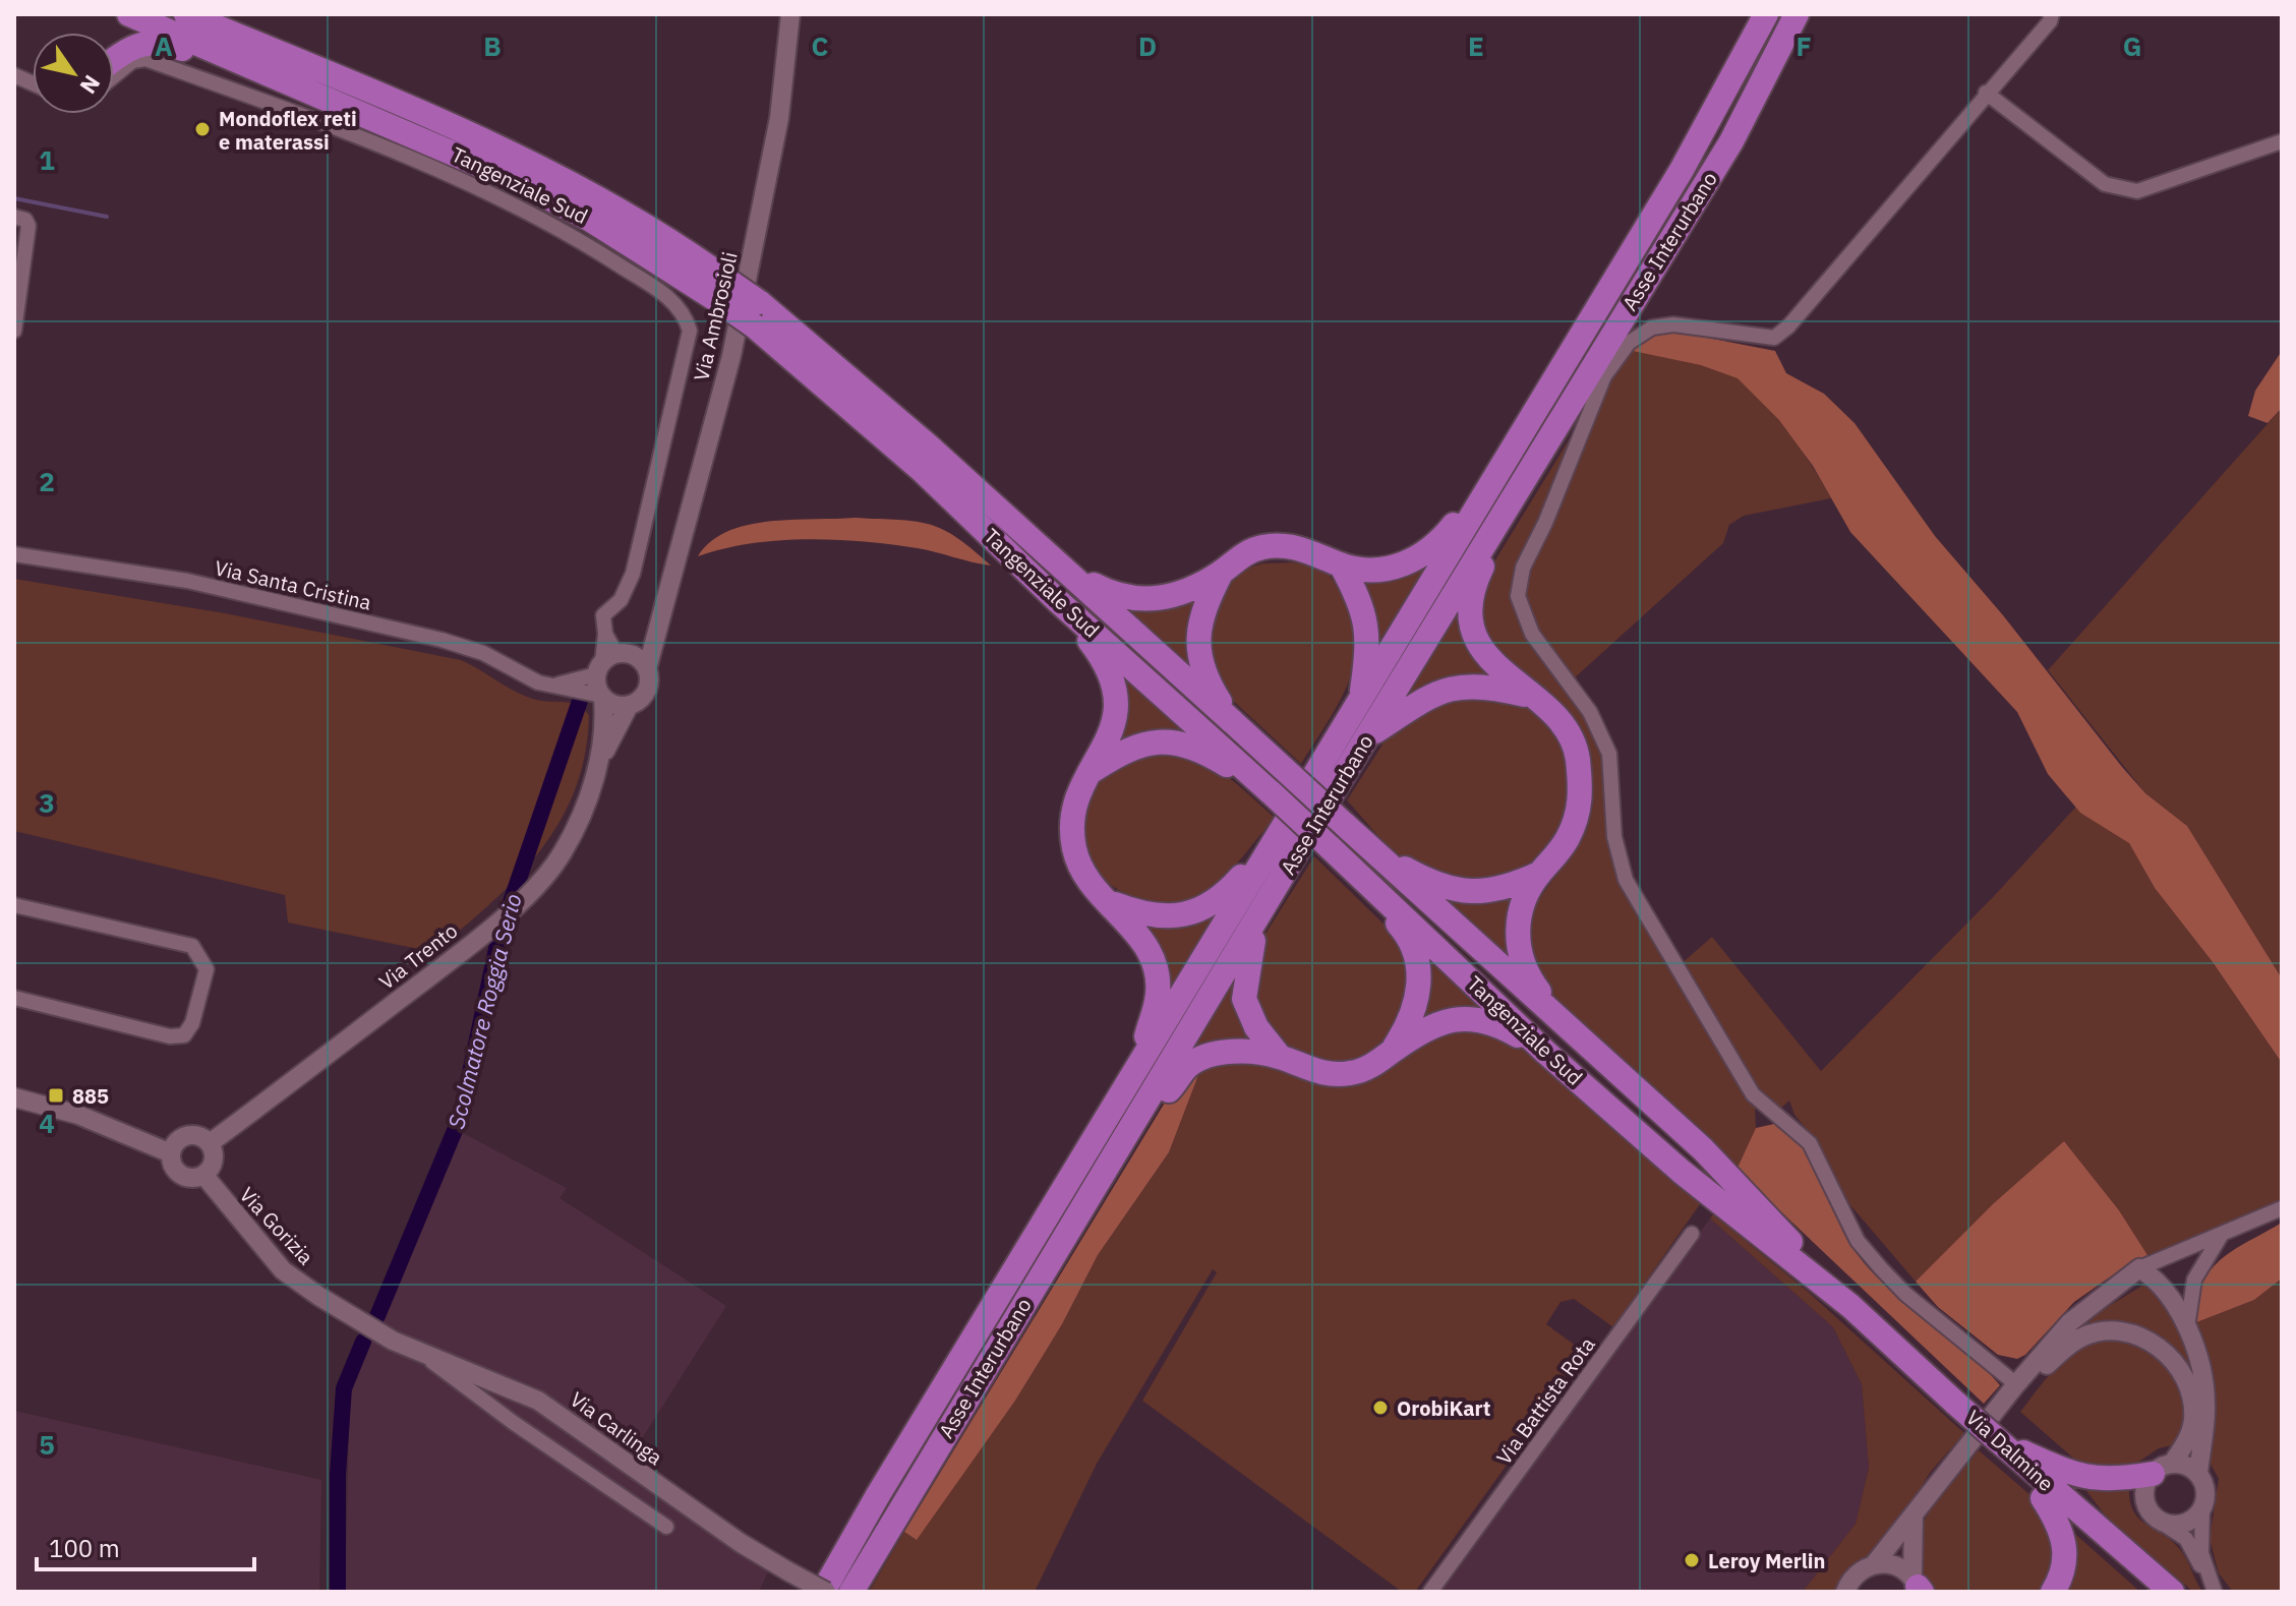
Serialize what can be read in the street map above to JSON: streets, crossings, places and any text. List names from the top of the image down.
{
  "streets": {
    "highway": ["Tangenziale Sud", "Asse Interurbano", "Via Dalmine"],
    "street": [
      "Via Ambrosioli",
      "Via Santa Cristina",
      "Via Trento",
      "Via Gorizia",
      "Via Battista Rota",
      "Via Carlinga"
    ]
  },
  "crossings": [
    ["Tangenziale Sud", "Via Dalmine"],
    ["Asse Interurbano", "Via Carlinga"],
    ["Via Ambrosioli", "Via Santa Cristina"],
    ["Via Ambrosioli", "Via Trento"],
    ["Via Santa Cristina", "Via Trento"],
    ["Via Trento", "Via Gorizia"],
    ["Via Gorizia", "Via Carlinga"]
  ],
  "water": ["Scolmatore Roggia Serio"],
  "places": {
    "other": ["Mondoflex reti e materassi", "OrobiKart", "Leroy Merlin"],
    "transit": ["885"]
  },
  "scale_bar": "100 m",
  "north": "bottom right",
  "grid": {
    "columns": [
      "A",
      "B",
      "C",
      "D",
      "E",
      "F",
      "G"
    ],
    "rows": [
      "1",
      "2",
      "3",
      "4",
      "5"
    ]
  }
}
